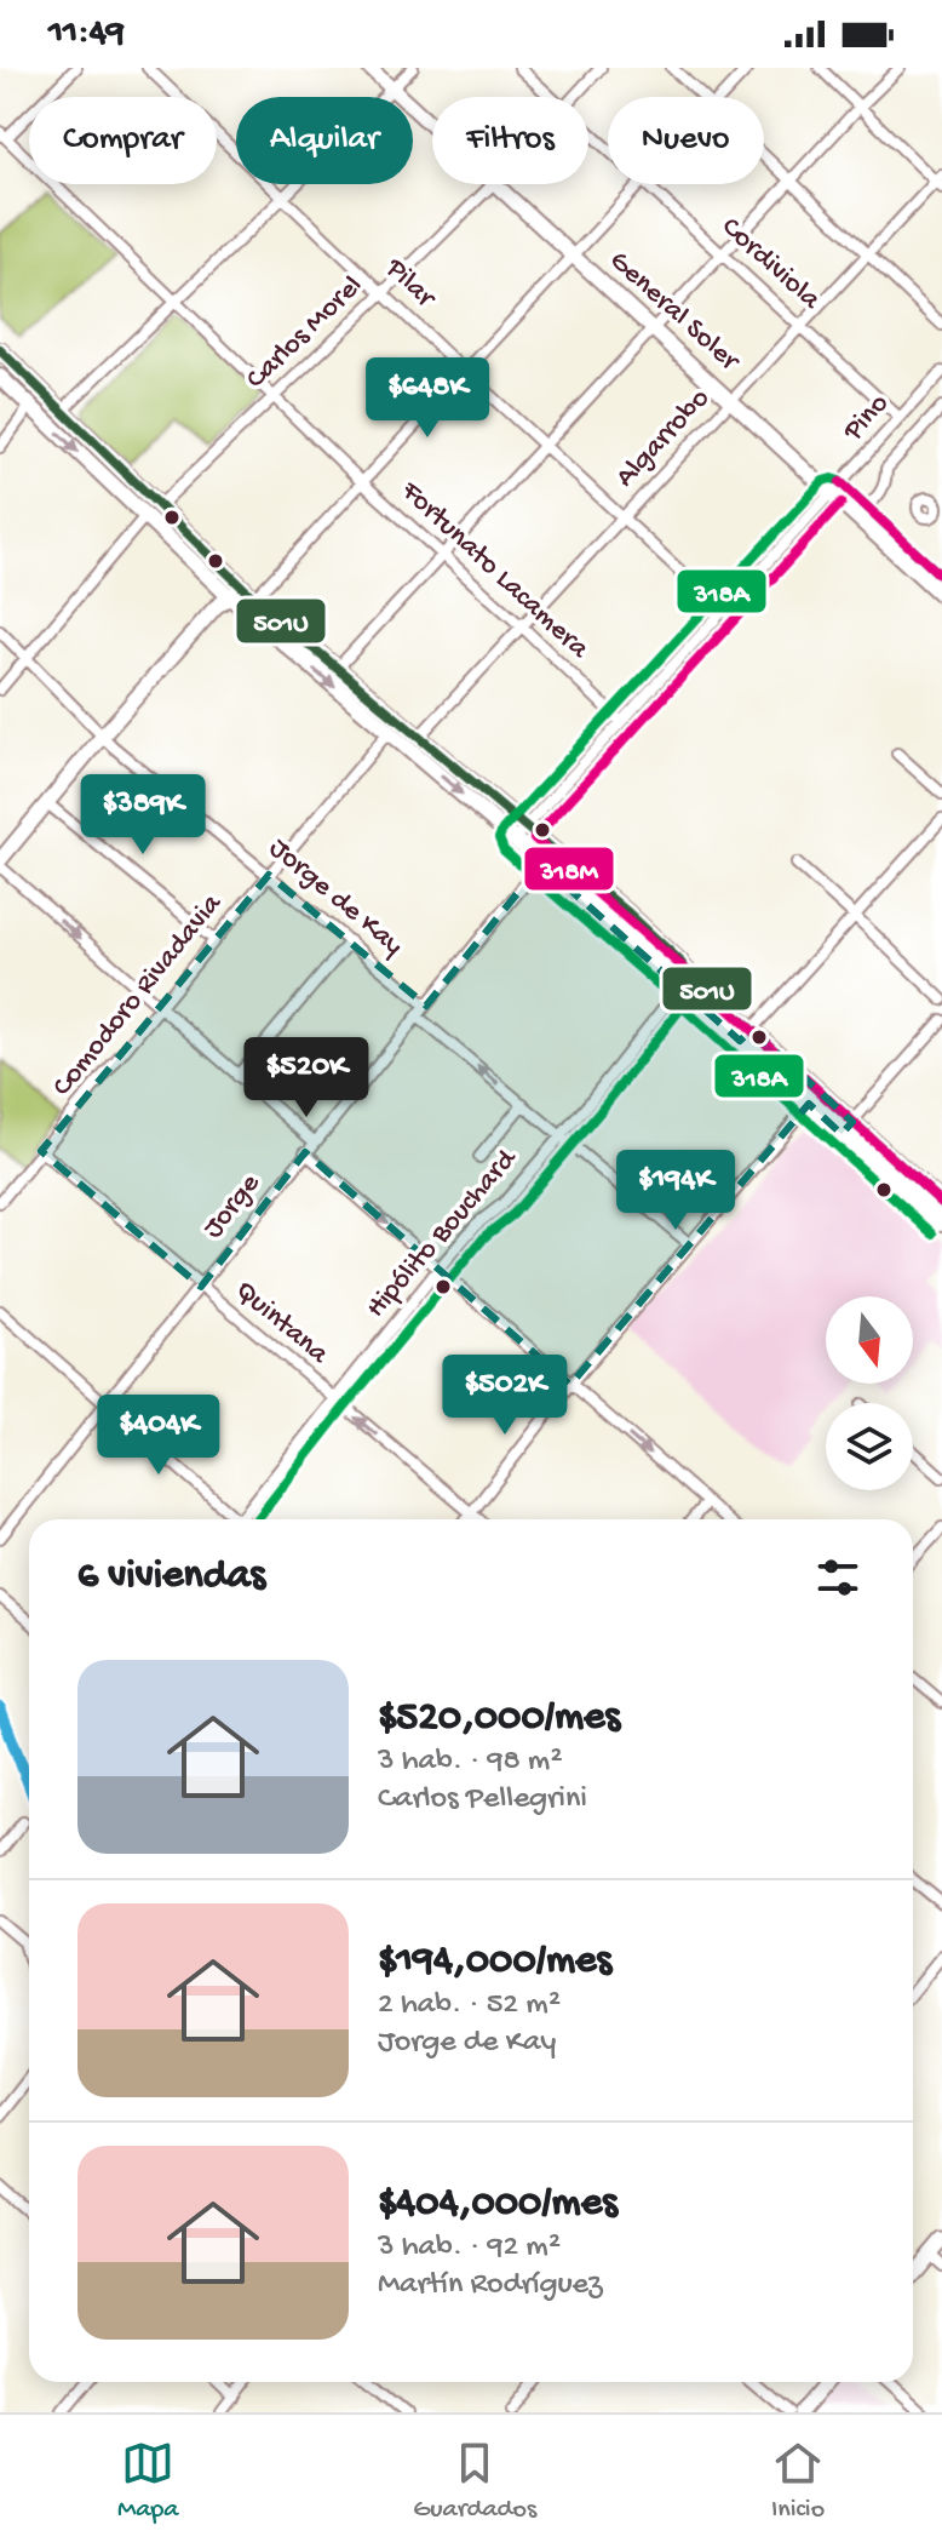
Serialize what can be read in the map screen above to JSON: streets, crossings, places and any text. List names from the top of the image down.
{
  "streets": {
    "street": [
      "Cordiviola",
      "Pilar",
      "General Soler",
      "Carlos Morel",
      "Pino",
      "Algarrobo",
      "Fortunato Lacamera",
      "Jorge de Kay",
      "Comodoro Rivadavia",
      "Jorge",
      "Hipólito Bouchard",
      "Quintana"
    ]
  },
  "crossings": [
    ["Cordiviola", "Pino"],
    ["Cordiviola", "Algarrobo"],
    ["Pilar", "Carlos Morel"],
    ["Pilar", "Pino"],
    ["Pilar", "Algarrobo"],
    ["General Soler", "Carlos Morel"],
    ["General Soler", "Pino"],
    ["General Soler", "Algarrobo"],
    ["Carlos Morel", "Fortunato Lacamera"],
    ["Pino", "Fortunato Lacamera"],
    ["Algarrobo", "Fortunato Lacamera"],
    ["Jorge de Kay", "Comodoro Rivadavia"],
    ["Jorge de Kay", "Jorge"],
    ["Comodoro Rivadavia", "Quintana"],
    ["Jorge", "Quintana"],
    ["Hipólito Bouchard", "Quintana"]
  ],
  "lines": ["transit line 501U", "transit line 318A", "transit line 318M"],
  "north": "bottom",
  "page": {
    "status": "11:49",
    "chip": [
      "Comprar",
      "Alquilar",
      "Filtros",
      "Nuevo"
    ],
    "price": [
      "$648K",
      "$389K",
      "$520K",
      "$194K",
      "$502K",
      "$404K"
    ],
    "heading": "6 viviendas",
    "list": [
      {
        "name": "$520,000/mes",
        "note": "3 hab. · 98 m² · Carlos Pellegrini"
      },
      {
        "name": "$194,000/mes",
        "note": "2 hab. · 52 m² · Jorge de Kay"
      },
      {
        "name": "$404,000/mes",
        "note": "3 hab. · 92 m² · Martín Rodríguez"
      }
    ],
    "tabs": ["Mapa", "Guardados", "Inicio"]
  }
}
